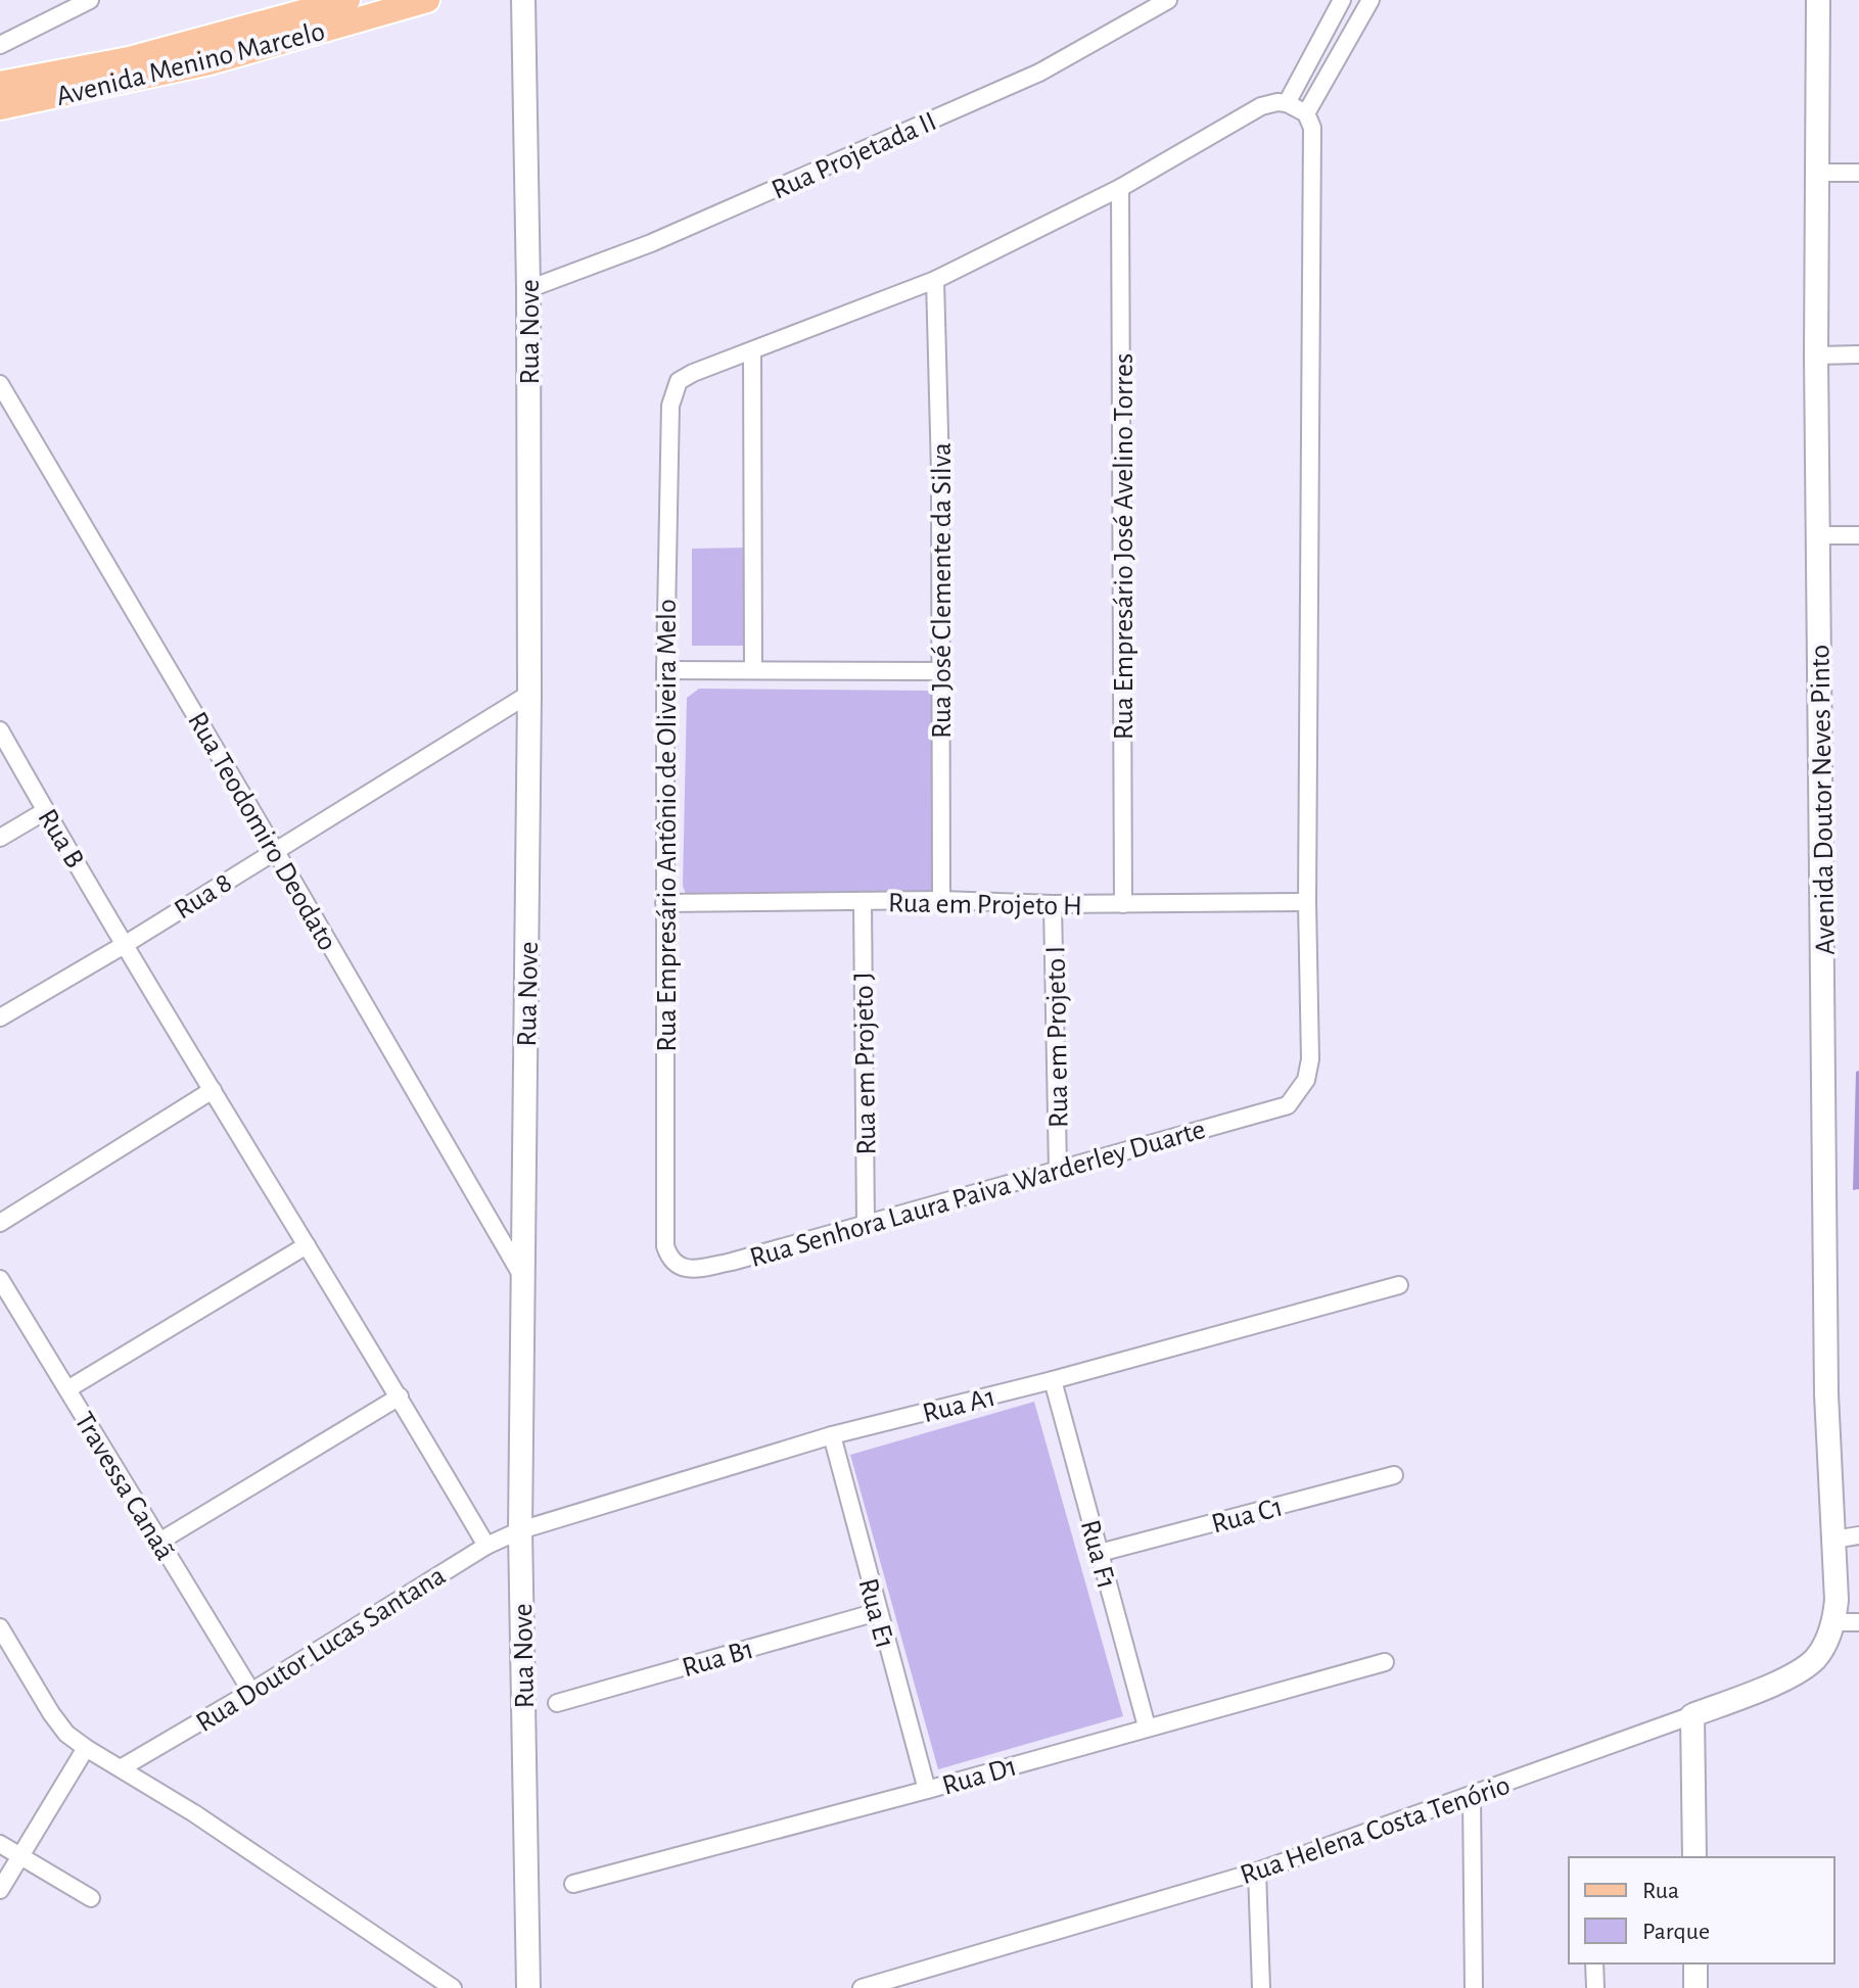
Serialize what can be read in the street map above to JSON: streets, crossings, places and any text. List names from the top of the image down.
{
  "streets": {
    "main road": ["Avenida Menino Marcelo"],
    "street": [
      "Rua Projetada II",
      "Rua Nove",
      "Rua Empresário José Avelino Torres",
      "Rua José Clemente da Silva",
      "Avenida Doutor Neves Pinto",
      "Rua Empresário Antônio de Oliveira Melo",
      "Rua Teodomiro Deodato",
      "Rua B",
      "Rua 8",
      "Rua em Projeto H",
      "Rua em Projeto I",
      "Rua em Projeto J",
      "Rua Senhora Laura Paiva Warderley Duarte",
      "Rua A1",
      "Travessa Canaã",
      "Rua C1",
      "Rua F1",
      "Rua E1",
      "Rua Doutor Lucas Santana",
      "Rua B1",
      "Rua D1",
      "Rua Helena Costa Tenório"
    ]
  },
  "crossings": [
    ["Rua Projetada II", "Rua Nove"],
    ["Rua Nove", "Rua Teodomiro Deodato"],
    ["Rua Nove", "Rua 8"],
    ["Rua Nove", "Rua A1"],
    ["Rua Nove", "Rua Doutor Lucas Santana"],
    ["Rua Empresário José Avelino Torres", "Rua em Projeto H"],
    ["Rua José Clemente da Silva", "Rua em Projeto H"],
    ["Avenida Doutor Neves Pinto", "Rua Helena Costa Tenório"],
    ["Rua Empresário Antônio de Oliveira Melo", "Rua em Projeto H"],
    ["Rua Empresário Antônio de Oliveira Melo", "Rua Senhora Laura Paiva Warderley Duarte"],
    ["Rua Teodomiro Deodato", "Rua 8"],
    ["Rua B", "Rua 8"],
    ["Rua B", "Rua Doutor Lucas Santana"],
    ["Rua em Projeto H", "Rua em Projeto I"],
    ["Rua em Projeto H", "Rua em Projeto J"],
    ["Rua em Projeto H", "Rua Senhora Laura Paiva Warderley Duarte"],
    ["Rua em Projeto I", "Rua Senhora Laura Paiva Warderley Duarte"],
    ["Rua em Projeto J", "Rua Senhora Laura Paiva Warderley Duarte"],
    ["Rua A1", "Rua F1"],
    ["Rua A1", "Rua E1"],
    ["Rua A1", "Rua Doutor Lucas Santana"],
    ["Travessa Canaã", "Rua Doutor Lucas Santana"],
    ["Rua C1", "Rua F1"],
    ["Rua F1", "Rua D1"],
    ["Rua E1", "Rua B1"],
    ["Rua E1", "Rua D1"]
  ],
  "legend": ["Rua", "Parque"]
}
